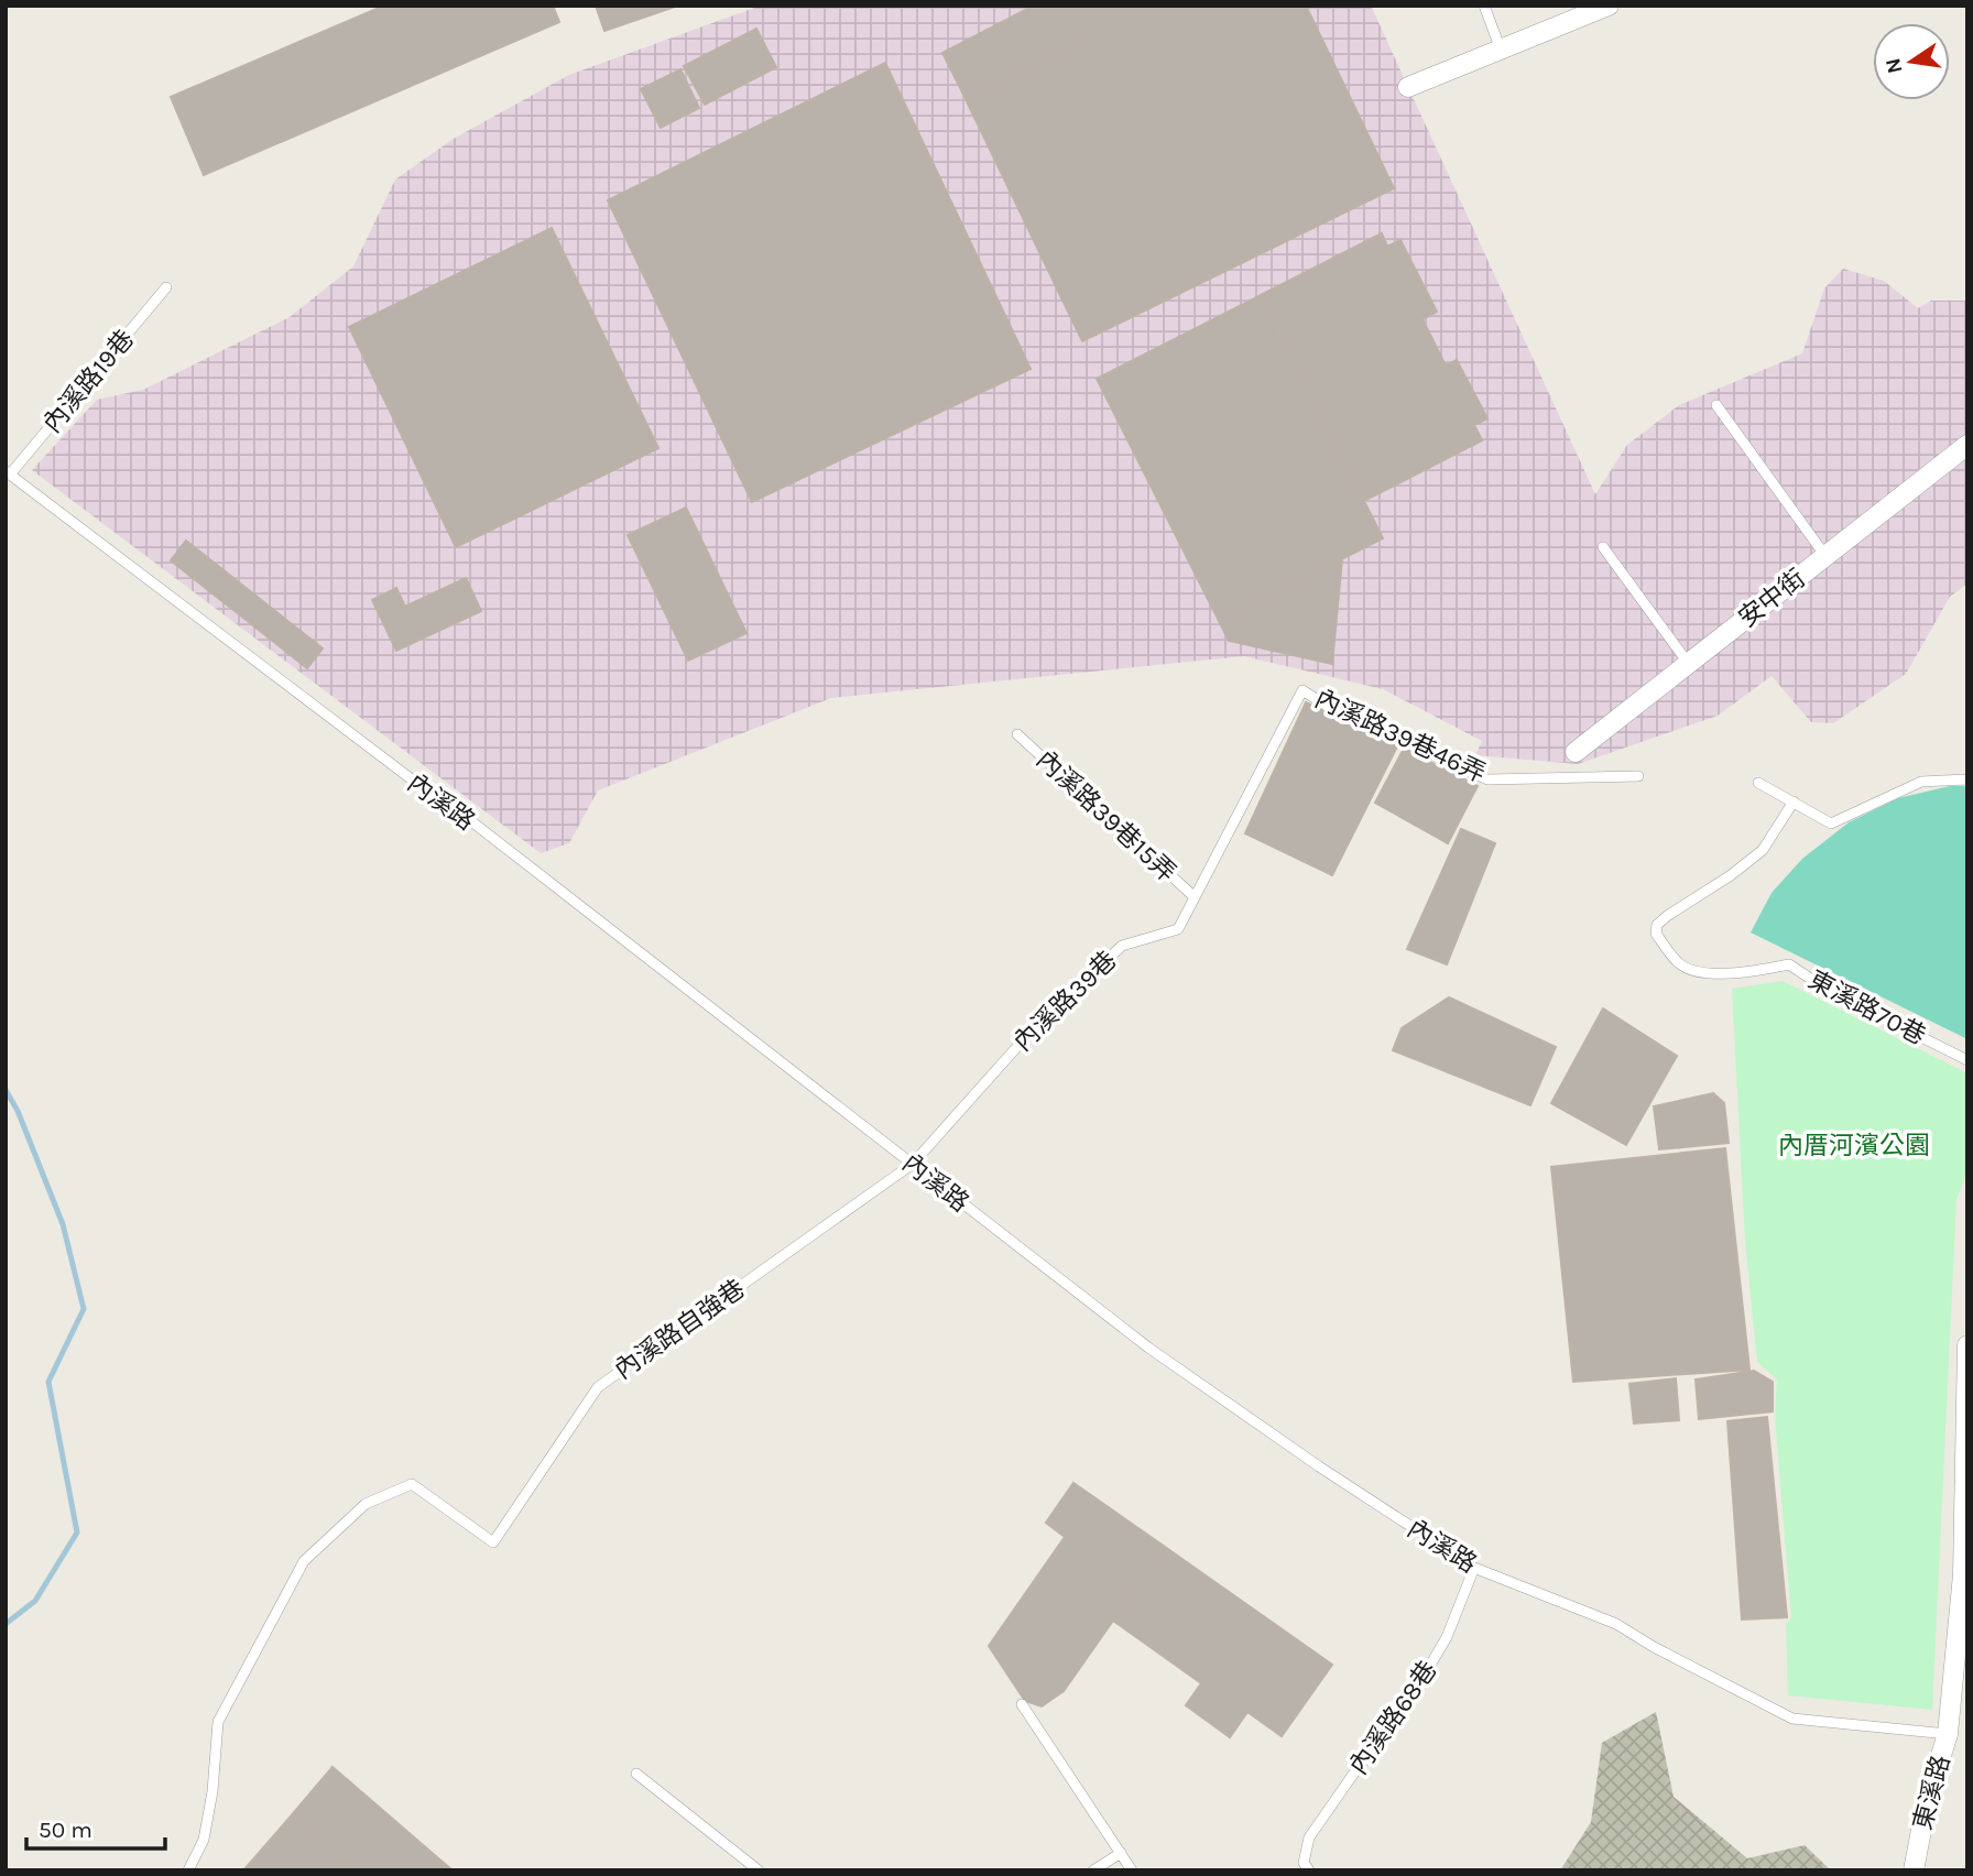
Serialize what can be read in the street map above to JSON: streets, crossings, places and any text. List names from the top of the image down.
{
  "streets": {
    "street": ["安中街", "東溪路"],
    "lane": [
      "內溪路19巷",
      "內溪路39巷46弄",
      "內溪路",
      "內溪路39巷15弄",
      "內溪路39巷",
      "東溪路70巷",
      "內溪路自強巷",
      "內溪路68巷"
    ]
  },
  "crossings": [
    ["內溪路19巷", "內溪路"],
    ["內溪路39巷46弄", "內溪路39巷"],
    ["內溪路", "內溪路39巷"],
    ["內溪路", "內溪路自強巷"],
    ["內溪路", "內溪路68巷"],
    ["內溪路", "東溪路"],
    ["內溪路39巷15弄", "內溪路39巷"],
    ["內溪路39巷", "內溪路自強巷"]
  ],
  "parks": ["內厝河濱公園"],
  "scale_bar": "50 m",
  "north": "left"
}
